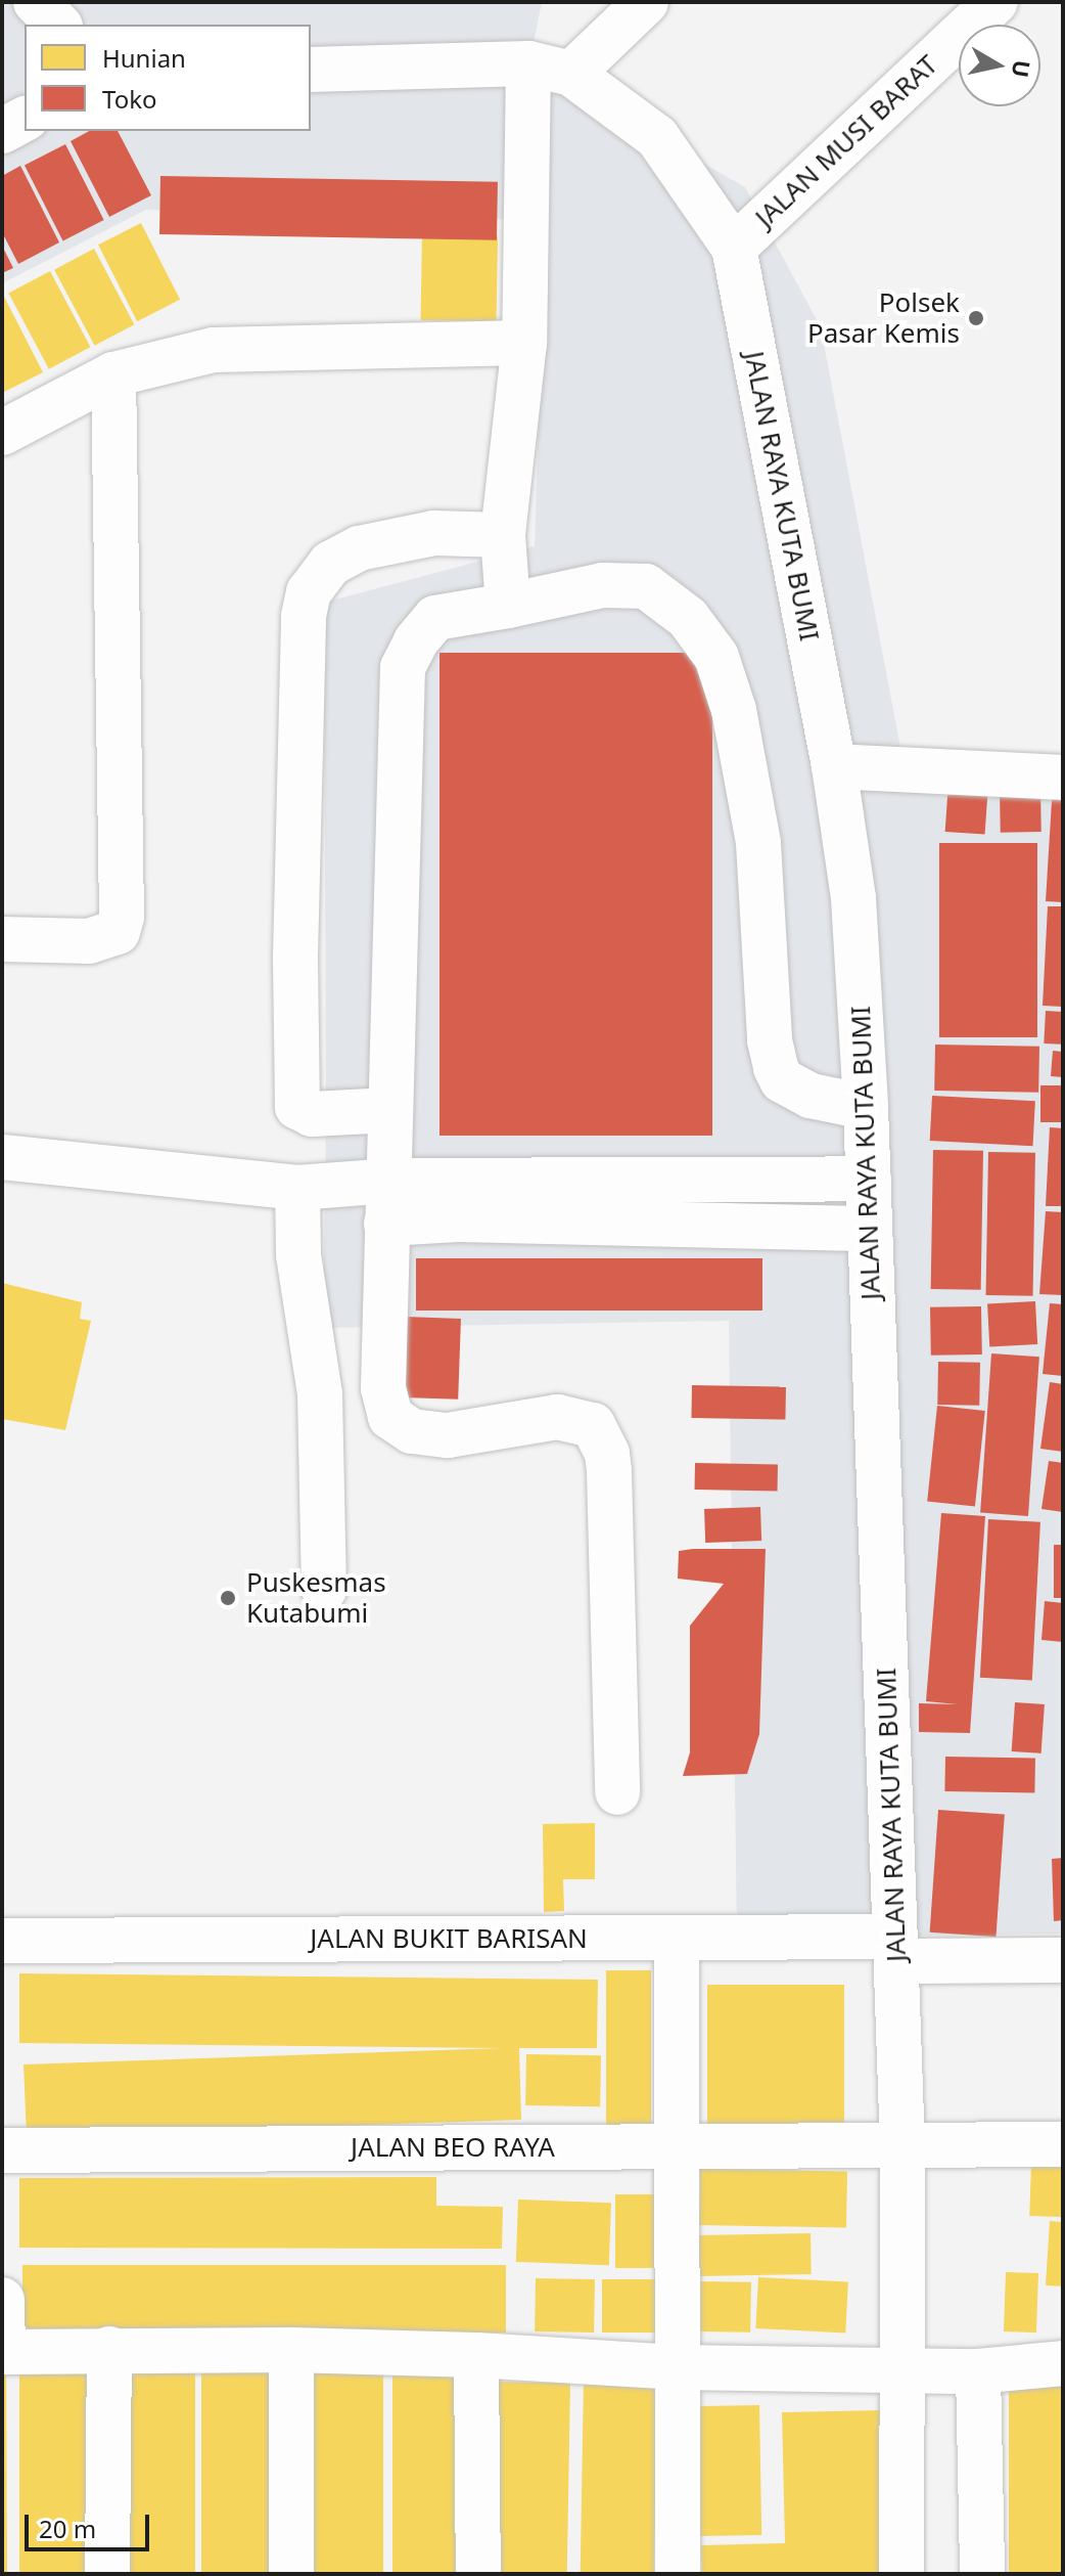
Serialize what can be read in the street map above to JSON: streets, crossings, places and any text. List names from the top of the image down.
{
  "streets": {
    "street": [
      "JALAN MUSI BARAT",
      "JALAN RAYA KUTA BUMI",
      "JALAN BUKIT BARISAN",
      "JALAN BEO RAYA"
    ]
  },
  "crossings": [
    ["JALAN MUSI BARAT", "JALAN RAYA KUTA BUMI"],
    ["JALAN RAYA KUTA BUMI", "JALAN BUKIT BARISAN"],
    ["JALAN RAYA KUTA BUMI", "JALAN BEO RAYA"]
  ],
  "places": ["Polsek Pasar Kemis", "Puskesmas Kutabumi"],
  "legend": ["Hunian", "Toko"],
  "scale_bar": "20 m",
  "north": "right"
}
